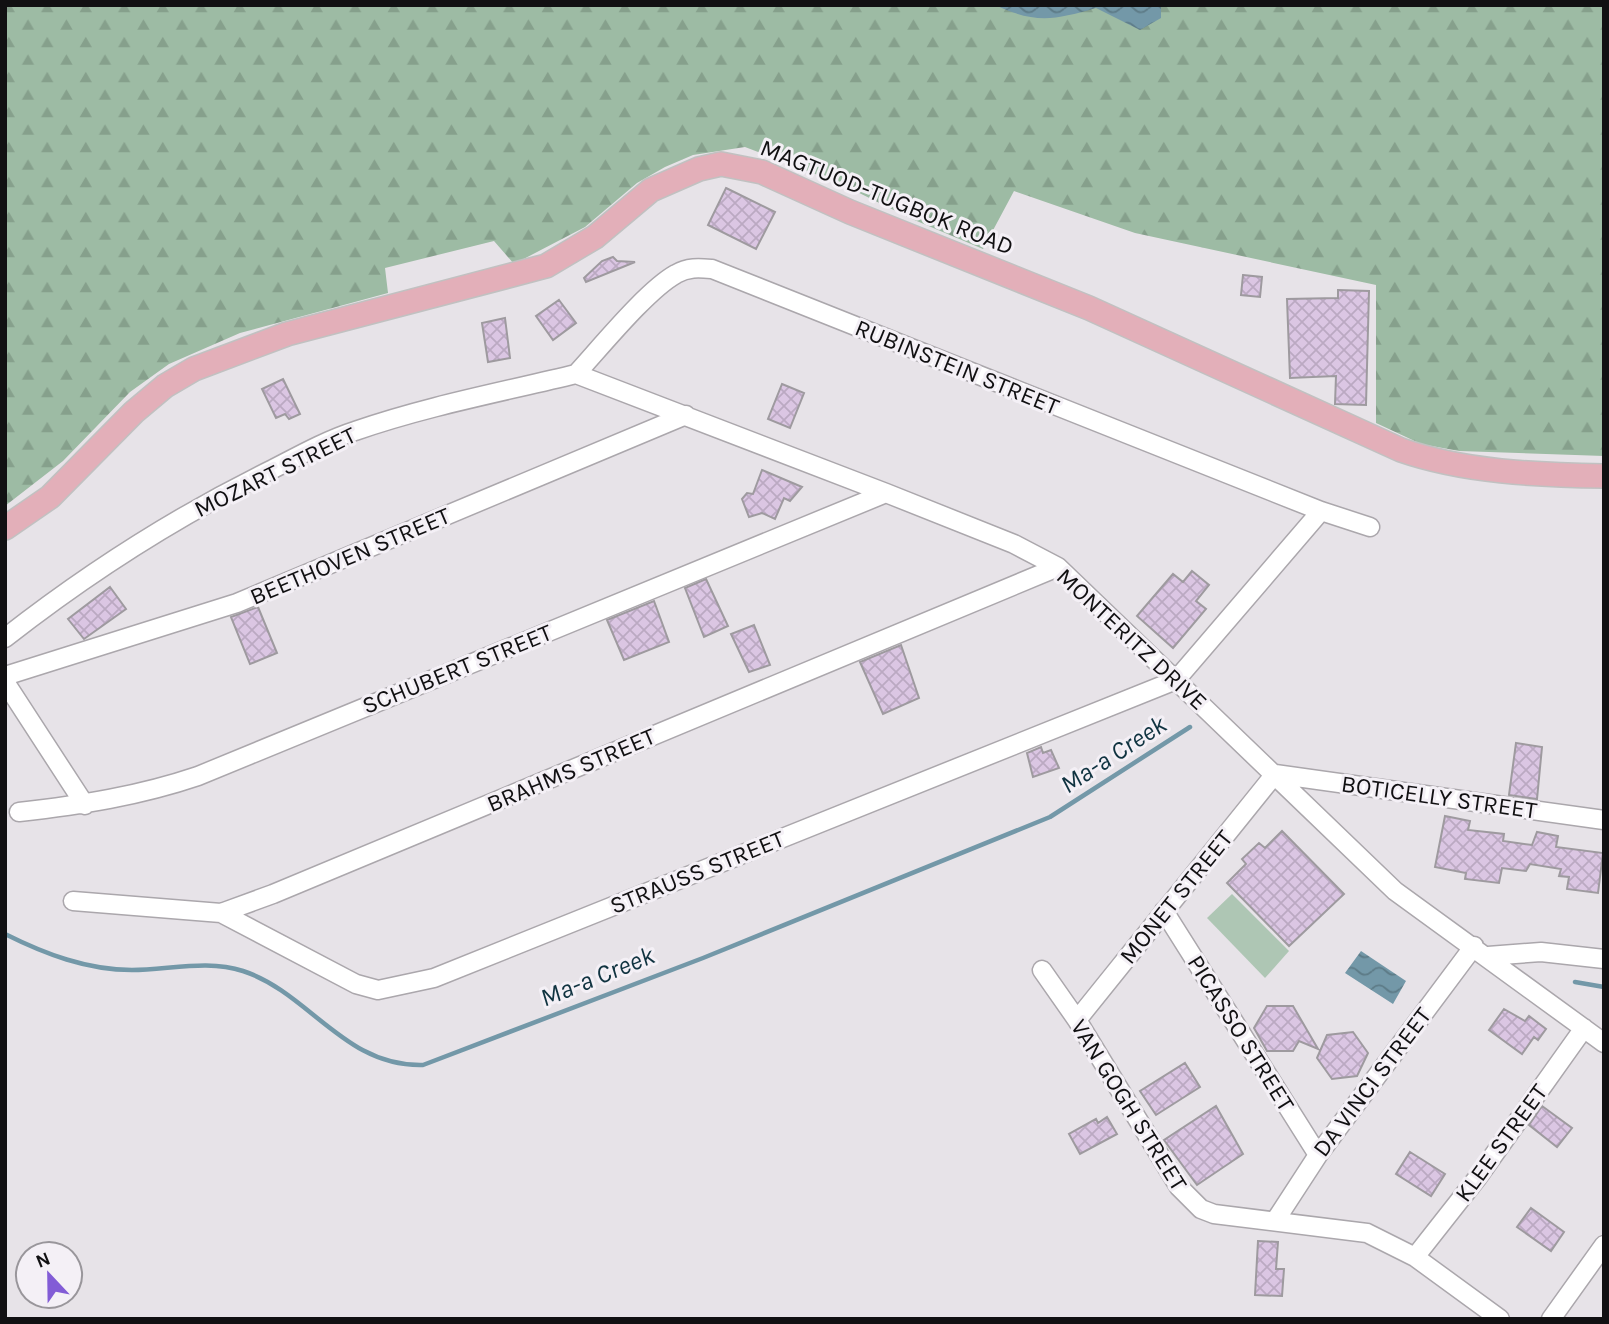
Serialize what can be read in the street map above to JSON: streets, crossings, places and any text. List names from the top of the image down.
{
  "streets": {
    "main road": ["MAGTUOD-TUGBOK ROAD"],
    "street": [
      "RUBINSTEIN STREET",
      "MOZART STREET",
      "BEETHOVEN STREET",
      "MONTERITZ DRIVE",
      "SCHUBERT STREET",
      "BRAHMS STREET",
      "BOTICELLY STREET",
      "STRAUSS STREET",
      "MONET STREET",
      "PICASSO STREET",
      "DA VINCI STREET",
      "VAN GOGH STREET",
      "KLEE STREET"
    ]
  },
  "crossings": [
    ["RUBINSTEIN STREET", "MOZART STREET"],
    ["RUBINSTEIN STREET", "MONTERITZ DRIVE"],
    ["MOZART STREET", "MONTERITZ DRIVE"],
    ["BEETHOVEN STREET", "MONTERITZ DRIVE"],
    ["MONTERITZ DRIVE", "SCHUBERT STREET"],
    ["MONTERITZ DRIVE", "BRAHMS STREET"],
    ["MONTERITZ DRIVE", "BOTICELLY STREET"],
    ["MONTERITZ DRIVE", "STRAUSS STREET"],
    ["MONTERITZ DRIVE", "MONET STREET"],
    ["MONTERITZ DRIVE", "DA VINCI STREET"],
    ["MONTERITZ DRIVE", "KLEE STREET"],
    ["BRAHMS STREET", "STRAUSS STREET"],
    ["BOTICELLY STREET", "MONET STREET"],
    ["MONET STREET", "PICASSO STREET"],
    ["MONET STREET", "VAN GOGH STREET"],
    ["PICASSO STREET", "DA VINCI STREET"],
    ["DA VINCI STREET", "VAN GOGH STREET"],
    ["VAN GOGH STREET", "KLEE STREET"]
  ],
  "water": ["Ma-a Creek"],
  "north": "top"
}
